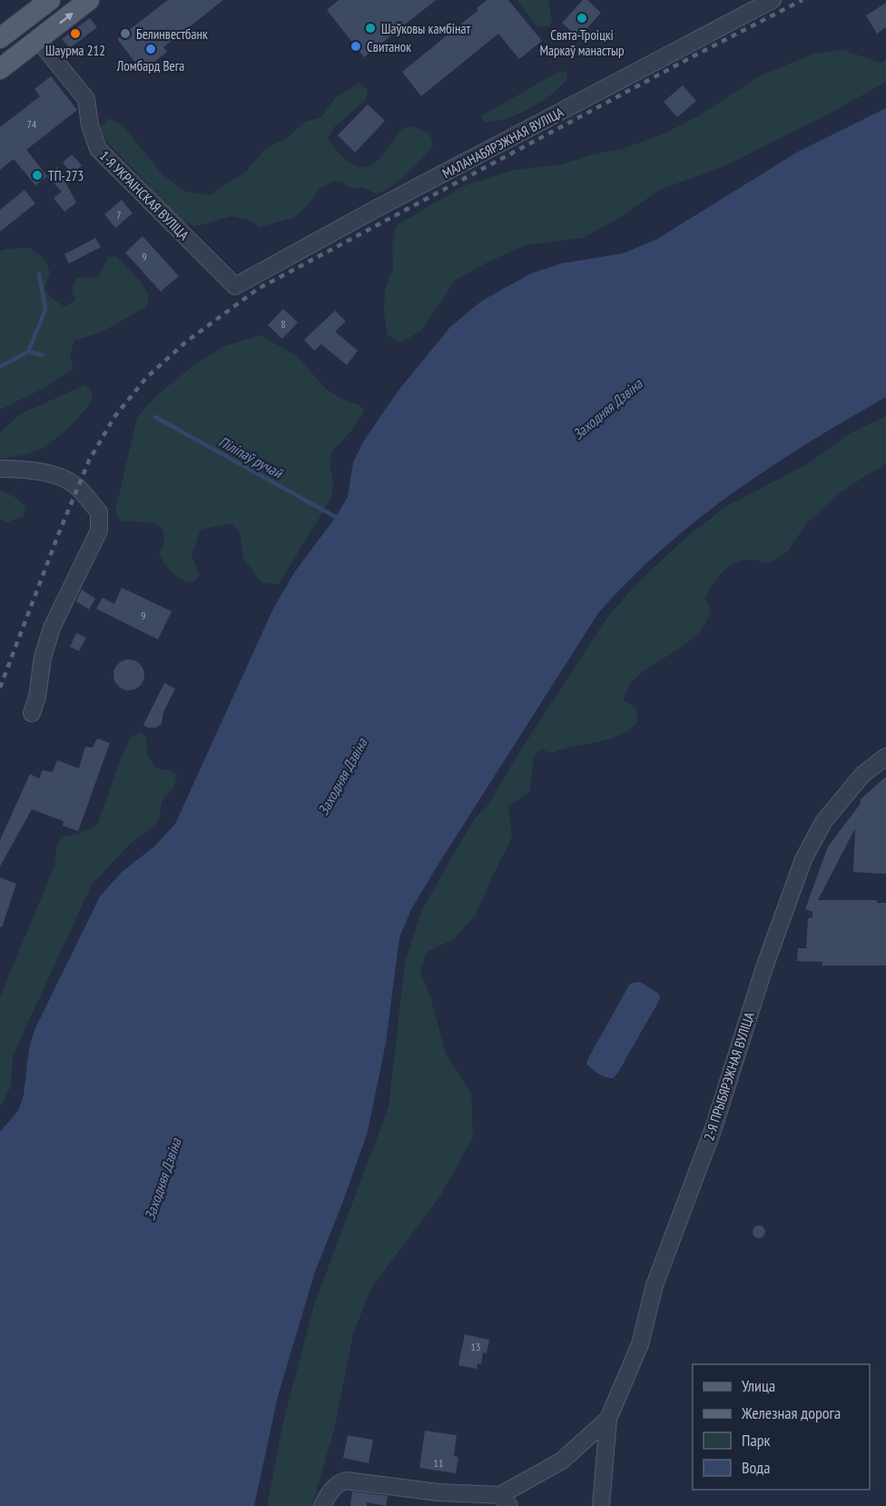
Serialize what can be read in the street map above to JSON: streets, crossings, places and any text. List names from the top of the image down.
{
  "streets": {
    "street": ["МАЛАНАБЯРЭЖНАЯ ВУЛІЦА", "1-Я УКРАІНСКАЯ ВУЛІЦА", "2-Я ПРЫБЯРЭЖНАЯ ВУЛІЦА"]
  },
  "crossings": [
    ["МАЛАНАБЯРЭЖНАЯ ВУЛІЦА", "1-Я УКРАІНСКАЯ ВУЛІЦА"]
  ],
  "water": ["Заходняя Дзвіна", "Піліпаў ручай"],
  "places": [
    "Свята-Троіцкі Маркаў манастыр",
    "Шаўковы камбінат",
    "Шаурма 212",
    "Белинвестбанк",
    "Свитанок",
    "Ломбард Вега",
    "ТП-273"
  ],
  "house_numbers": [
    "74",
    "7",
    "9",
    "8",
    "9",
    "13",
    "11"
  ],
  "legend": [
    "Улица",
    "Железная дорога",
    "Парк",
    "Вода"
  ]
}
